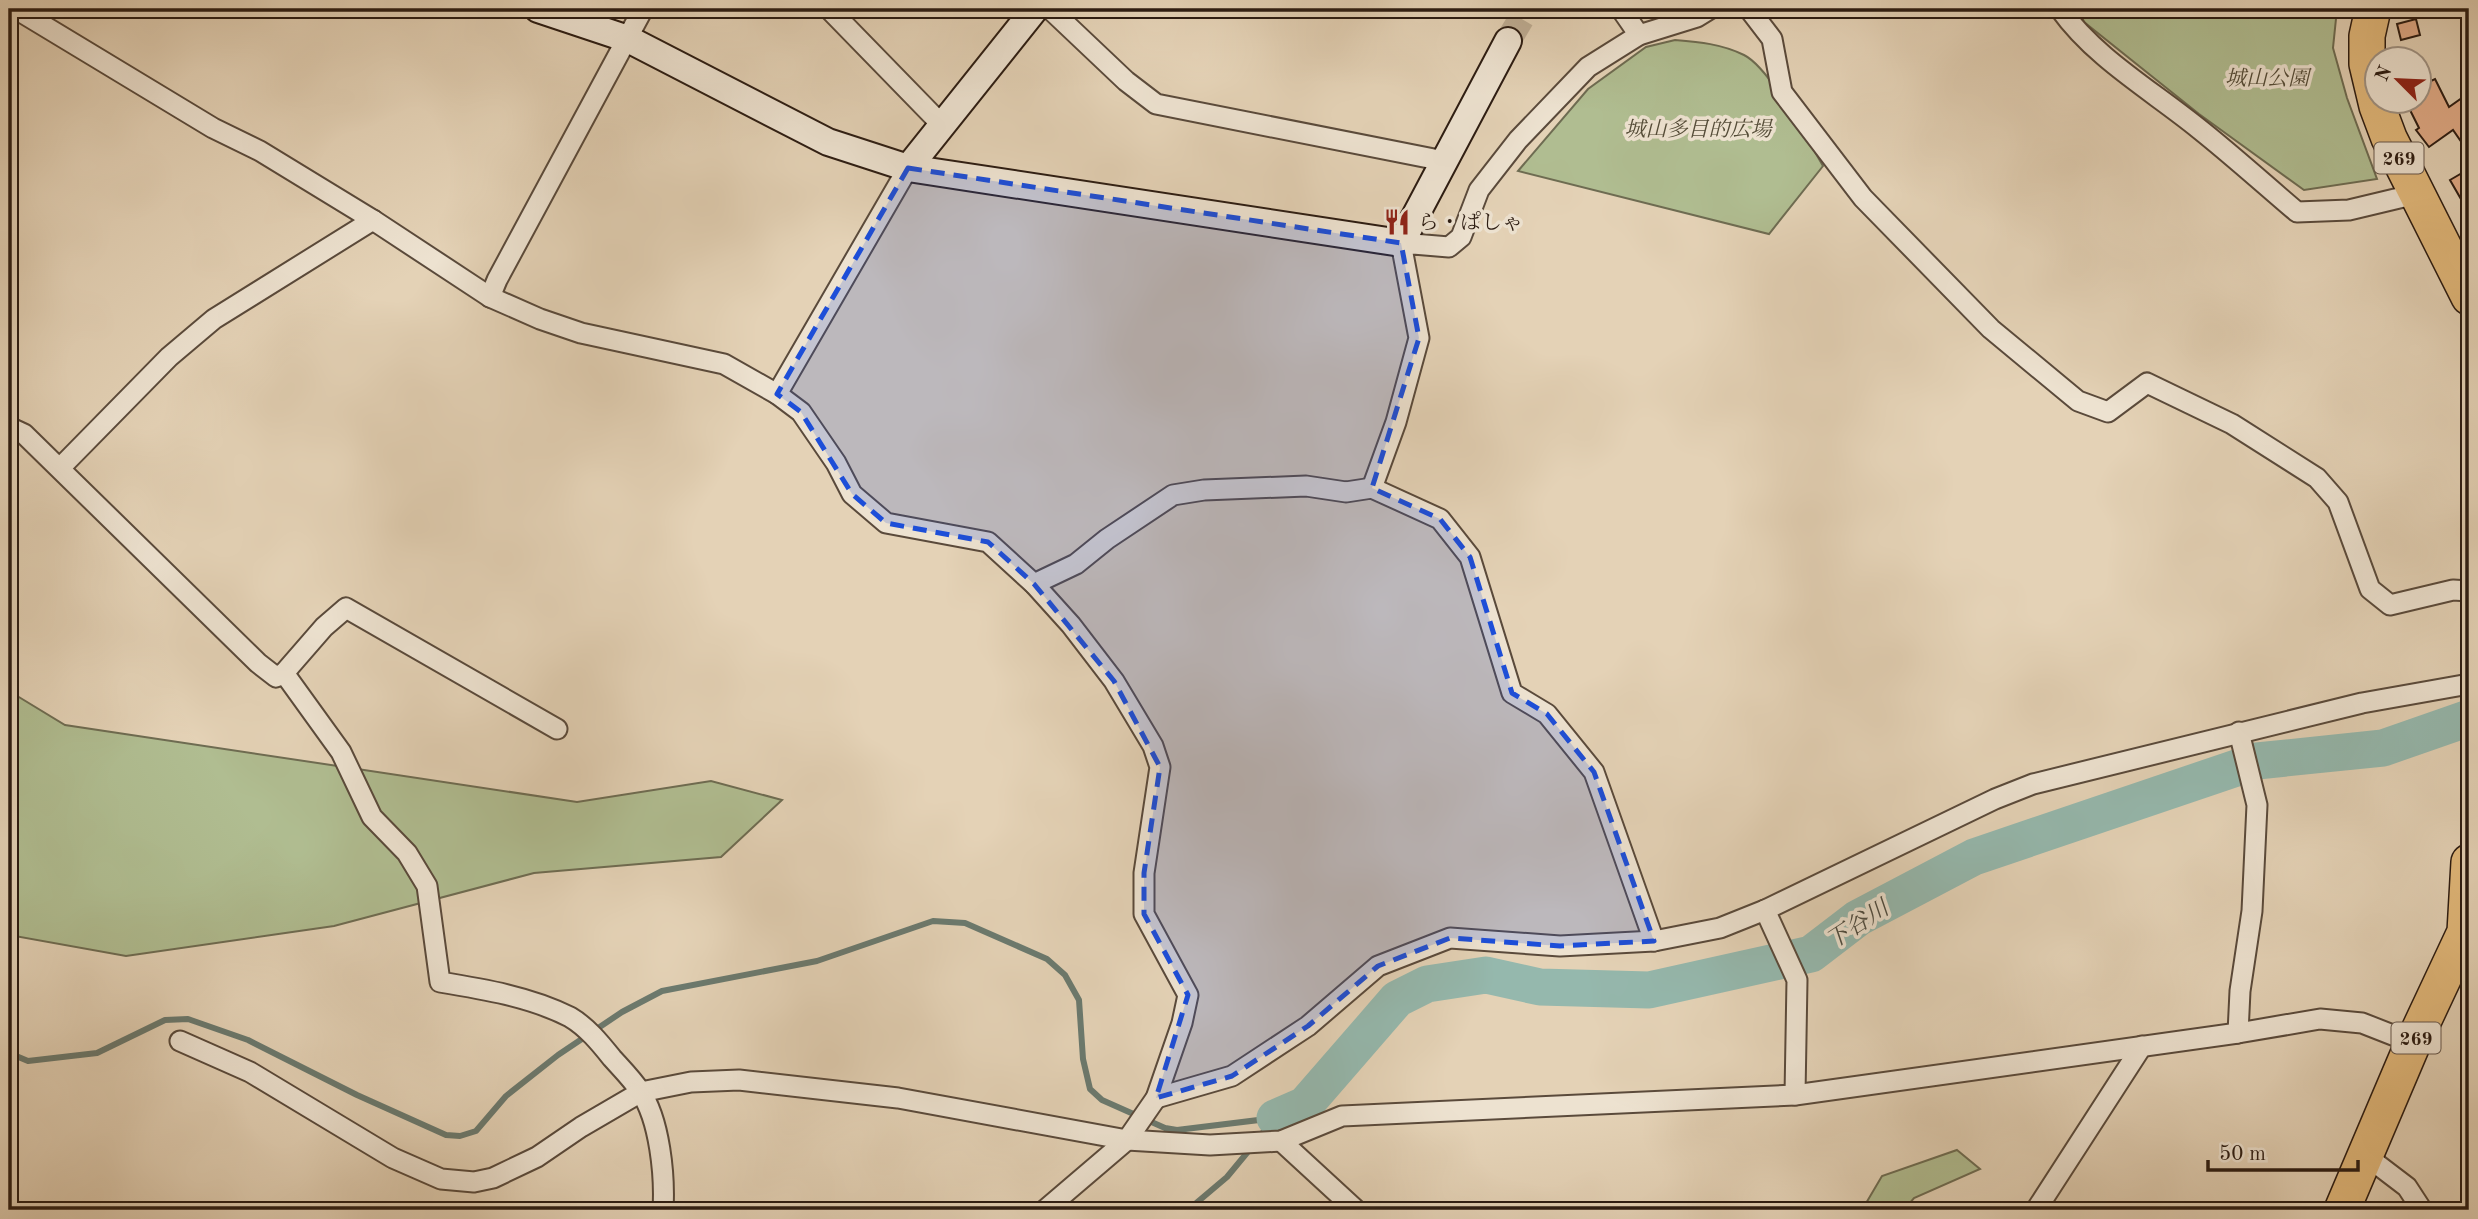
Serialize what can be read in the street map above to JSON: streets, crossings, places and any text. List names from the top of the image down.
{
  "streets": {
    "highway": ["269"]
  },
  "water": ["下谷川"],
  "parks": ["城山公園", "城山多目的広場"],
  "places": {
    "restaurant": ["ら・ぱしゃ"]
  },
  "scale_bar": "50 m",
  "north": "top left"
}
